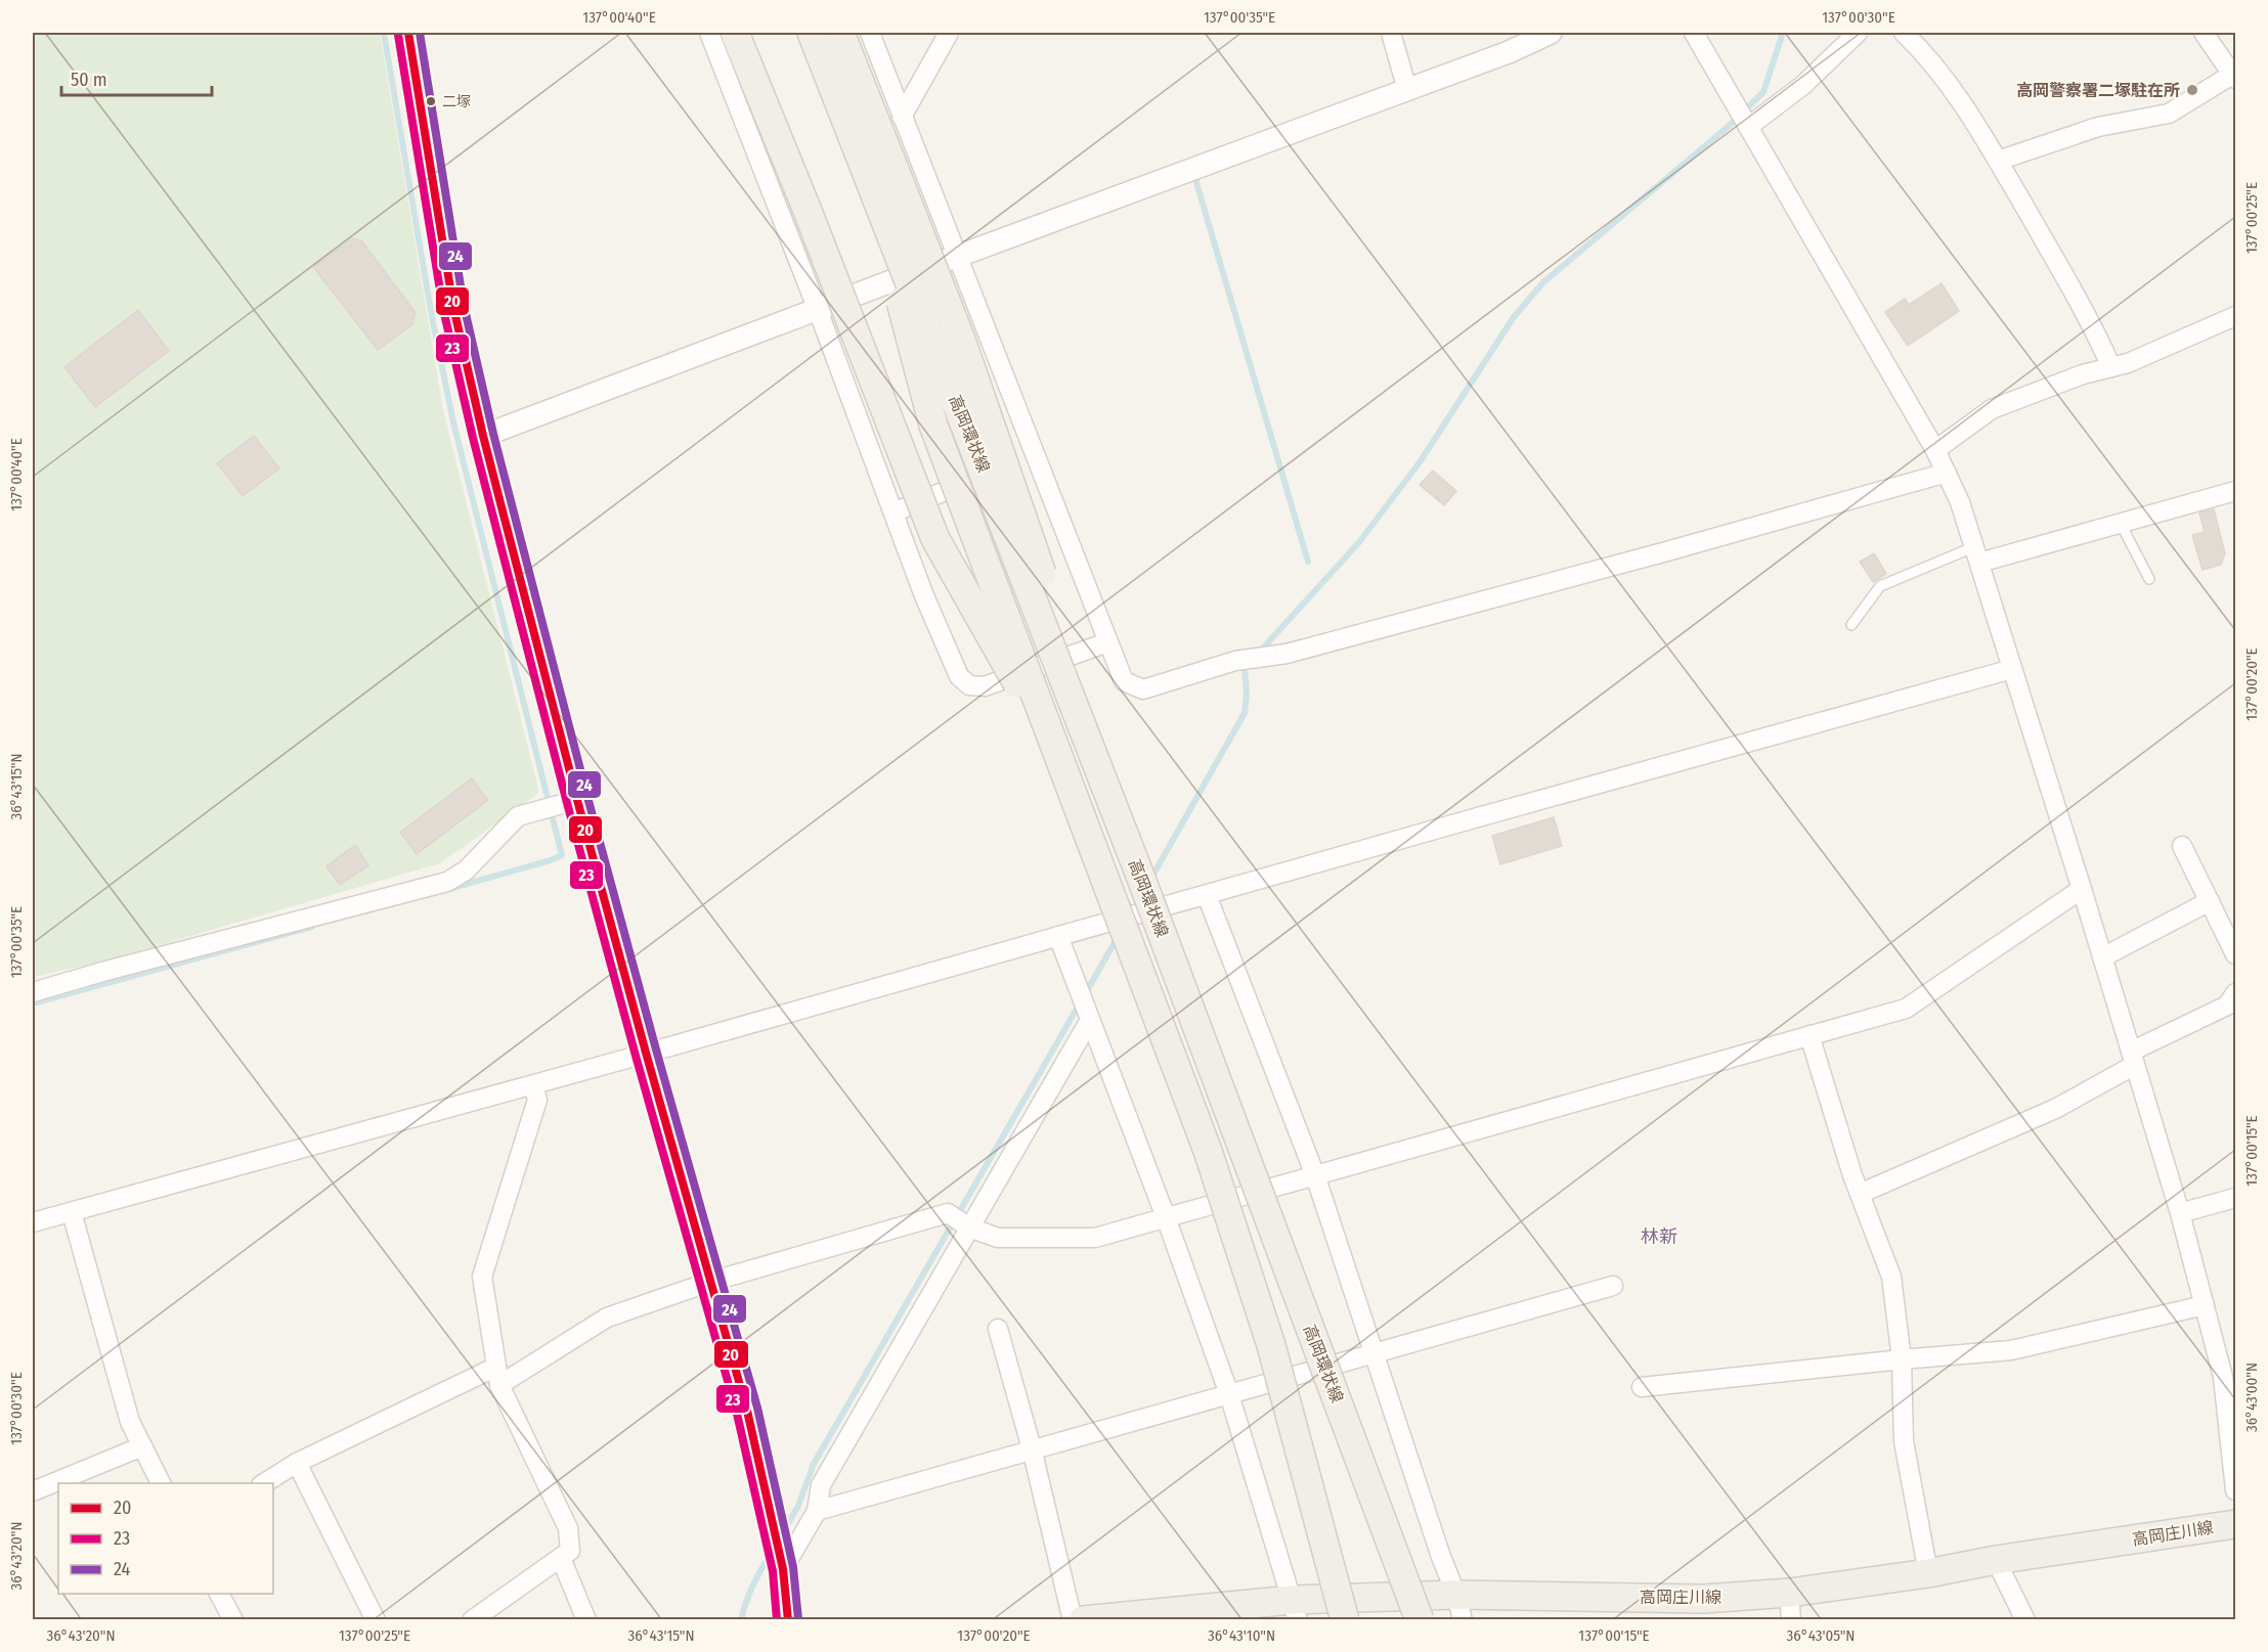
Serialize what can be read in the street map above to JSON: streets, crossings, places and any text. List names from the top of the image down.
{
  "streets": {
    "main road": ["高岡環状線", "高岡庄川線"]
  },
  "districts": ["林新"],
  "places": ["高岡警察署二塚駐在所", "二塚"],
  "lines": ["transit line 20", "transit line 24", "transit line 23"],
  "legend": ["20", "23", "24"],
  "scale_bar": "50 m",
  "coordinates": [
    "137°00'40\"E",
    "137°00'35\"E",
    "137°00'30\"E",
    "137°00'25\"E",
    "137°00'20\"E",
    "36°43'15\"N",
    "137°00'15\"E",
    "36°43'00\"N",
    "36°43'20\"N",
    "36°43'10\"N",
    "36°43'05\"N"
  ]
}
